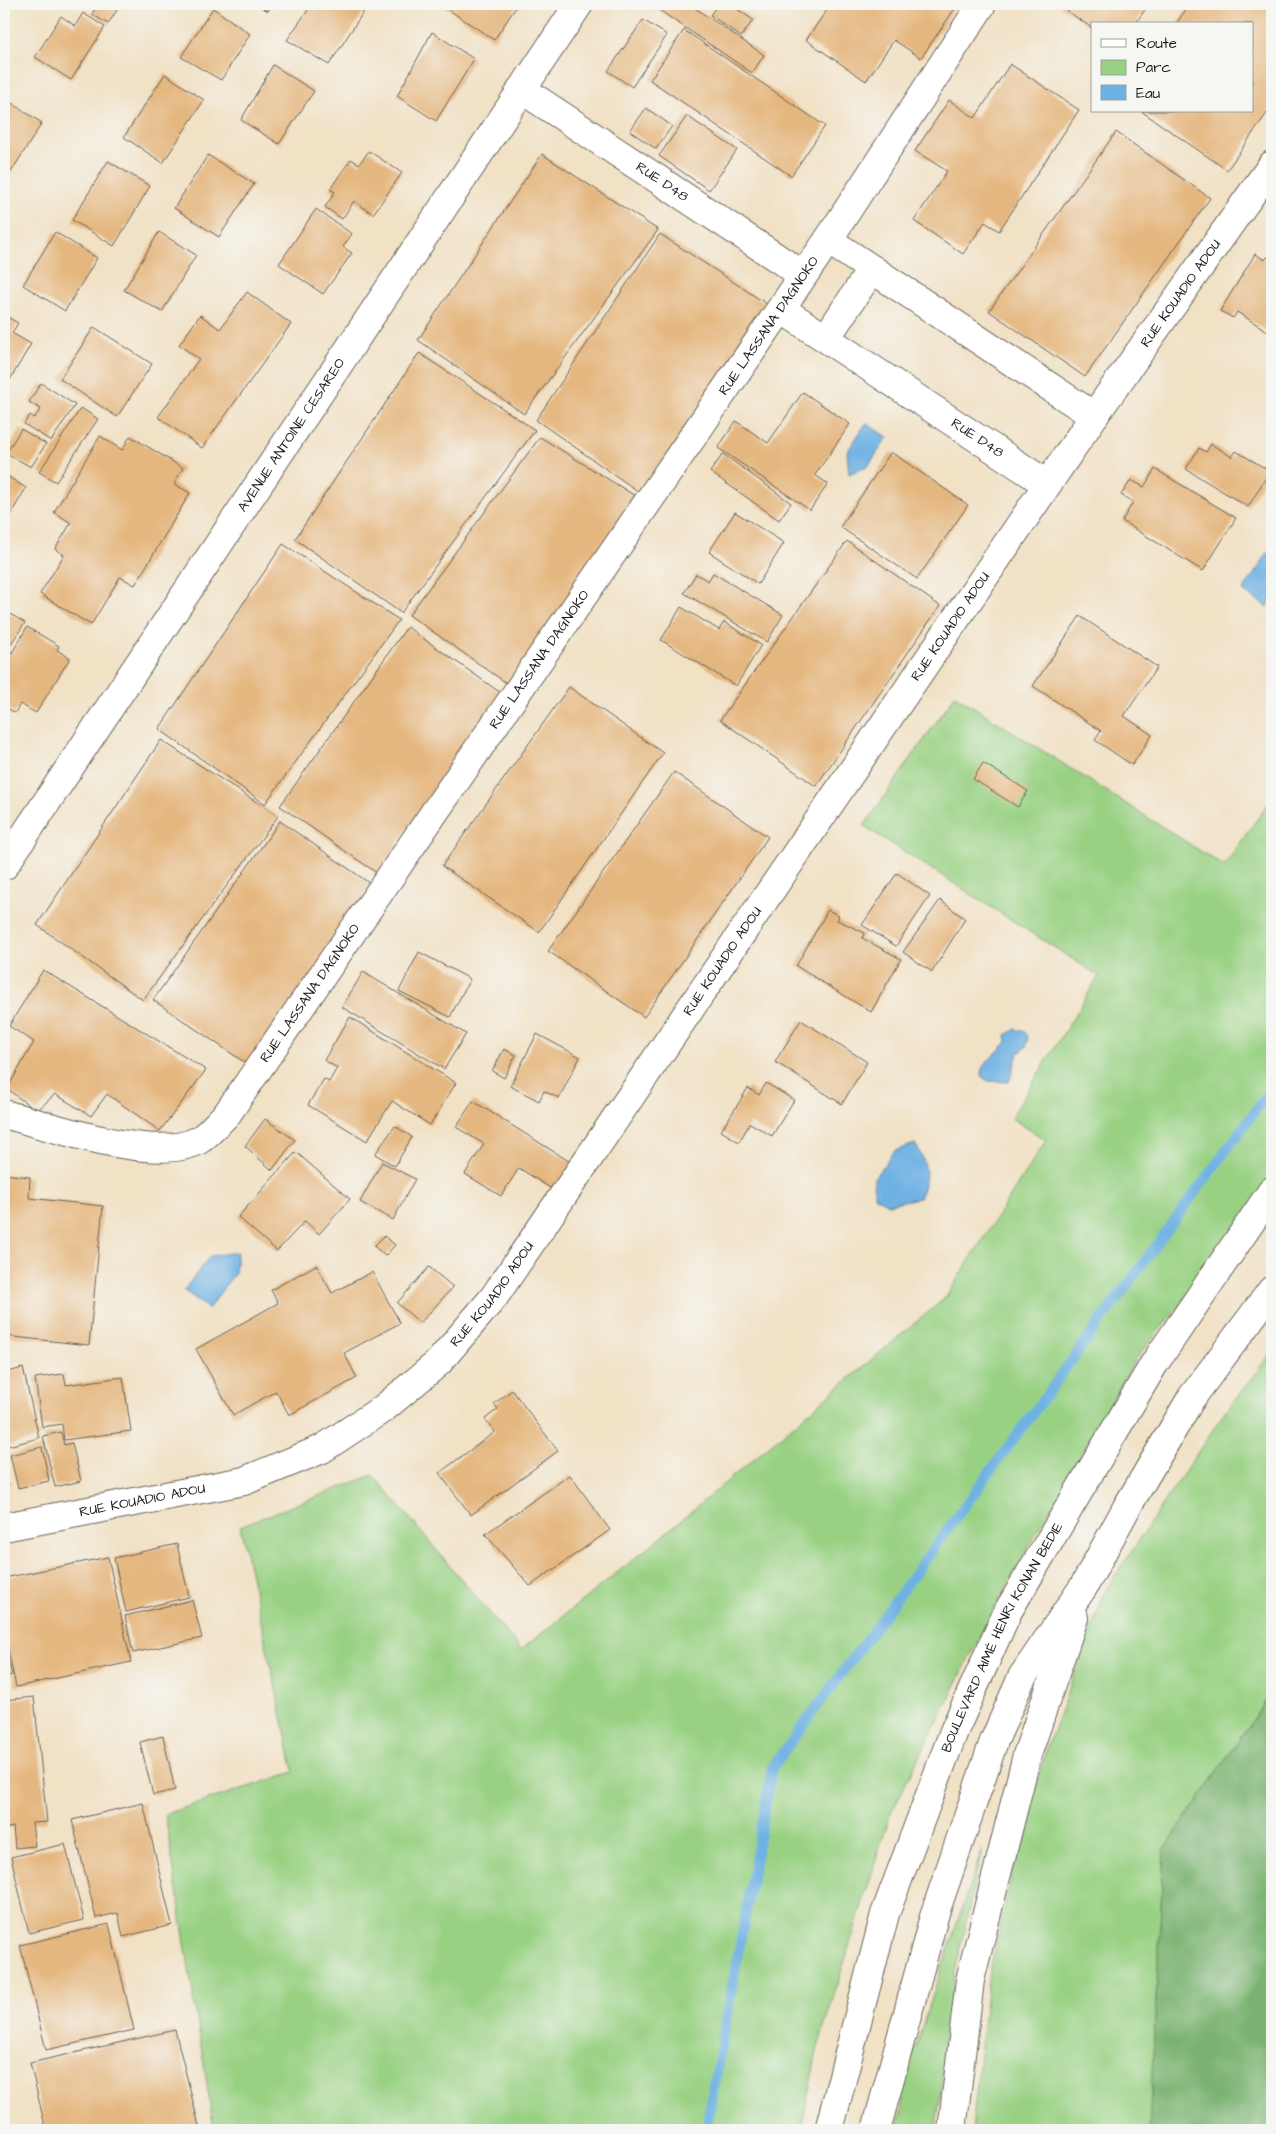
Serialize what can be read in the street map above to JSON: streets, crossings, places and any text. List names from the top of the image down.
{
  "streets": {
    "main road": [
      "RUE D48",
      "RUE KOUADIO ADOU",
      "RUE LASSANA DAGNOKO",
      "AVENUE ANTOINE CESAREO",
      "BOULEVARD AIMÉ HENRI KONAN BEDIE"
    ]
  },
  "crossings": [
    ["RUE D48", "RUE KOUADIO ADOU"],
    ["RUE D48", "RUE LASSANA DAGNOKO"],
    ["RUE D48", "AVENUE ANTOINE CESAREO"]
  ],
  "legend": ["Route", "Parc", "Eau"]
}
